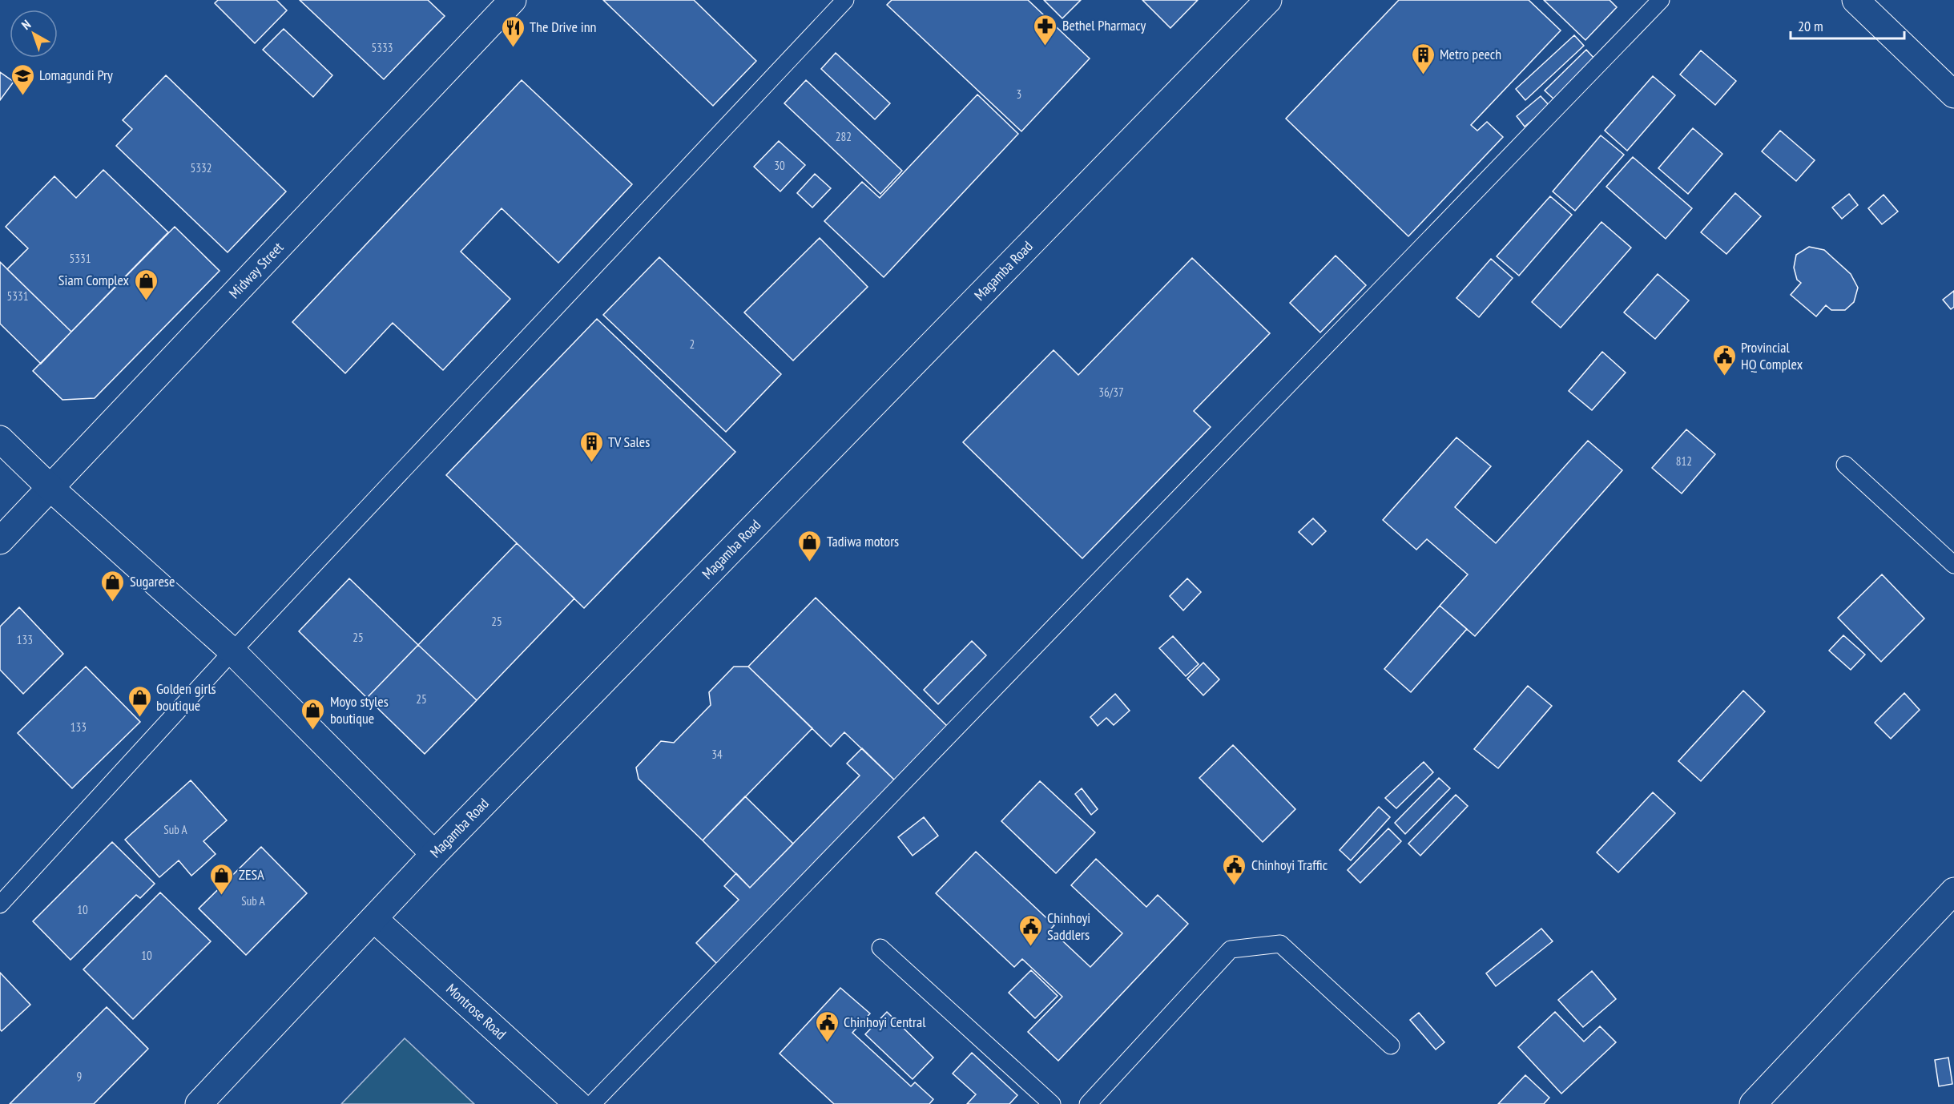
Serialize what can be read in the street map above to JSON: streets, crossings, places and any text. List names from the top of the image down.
{
  "streets": {
    "main road": ["Midway Street", "Magamba Road", "Montrose Road"]
  },
  "crossings": [
    ["Magamba Road", "Montrose Road"]
  ],
  "places": {
    "pharmacy": ["Bethel Pharmacy"],
    "restaurant": ["The Drive inn"],
    "building": ["Metro peech", "TV Sales"],
    "school or university": ["Lomagundi Pry"],
    "shop": [
      "Siam Complex",
      "Tadiwa motors",
      "Sugarese",
      "Golden girls boutique",
      "Moyo styles boutique",
      "ZESA"
    ],
    "public building": [
      "Provincial HQ Complex",
      "Chinhoyi Traffic",
      "Chinhoyi Saddlers",
      "Chinhoyi Central"
    ]
  },
  "house_numbers": [
    "5333",
    "3",
    "282",
    "30",
    "5332",
    "5331",
    "5331",
    "2",
    "36/37",
    "812",
    "25",
    "25",
    "133",
    "25",
    "133",
    "34",
    "Sub A",
    "Sub A",
    "10",
    "10",
    "9"
  ],
  "scale_bar": "20 m",
  "north": "top left"
}
